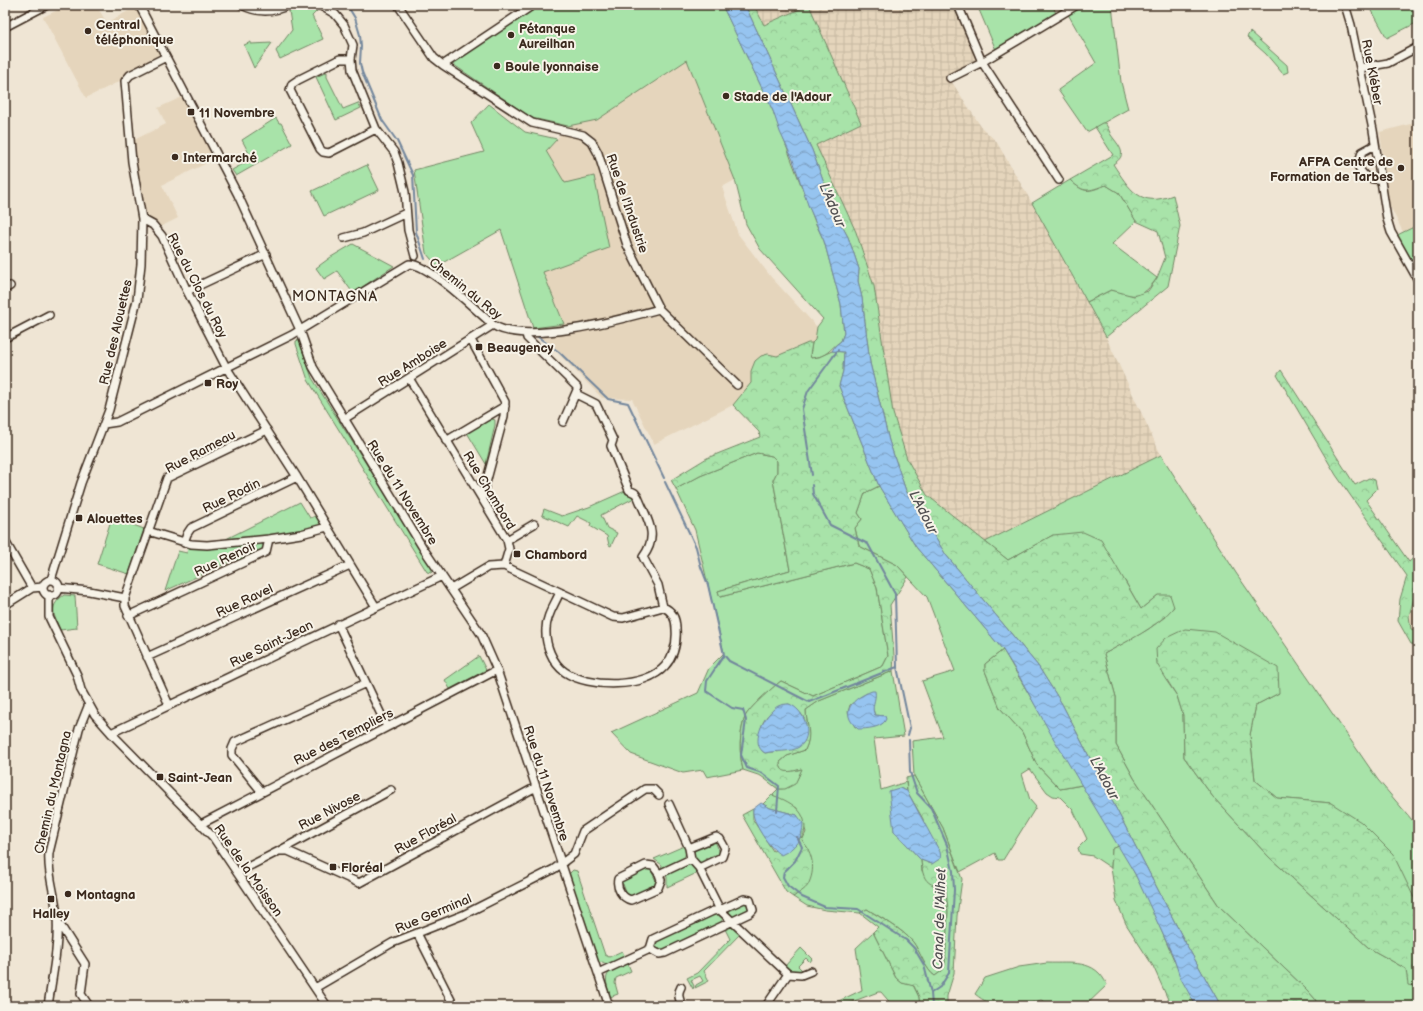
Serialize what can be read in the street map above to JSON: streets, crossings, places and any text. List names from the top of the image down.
{
  "streets": {
    "street": [
      "Rue Kléber",
      "Rue de l'Industrie",
      "Rue du Clos du Roy",
      "Chemin du Roy",
      "Rue des Alouettes",
      "Rue Amboise",
      "Rue Rameau",
      "Rue Chambord",
      "Rue du 11 Novembre",
      "Rue Rodin",
      "Rue Renoir",
      "Rue Ravel",
      "Rue Saint-Jean",
      "Rue des Templiers",
      "Chemin du Montagna",
      "Rue Nivose",
      "Rue Floréal",
      "Rue de la Moisson",
      "Rue Germinal"
    ]
  },
  "crossings": [
    ["Rue de l'Industrie", "Chemin du Roy"],
    ["Rue du Clos du Roy", "Chemin du Roy"],
    ["Rue du Clos du Roy", "Rue des Alouettes"],
    ["Chemin du Roy", "Rue des Alouettes"],
    ["Chemin du Roy", "Rue Amboise"],
    ["Chemin du Roy", "Rue du 11 Novembre"],
    ["Rue des Alouettes", "Rue du 11 Novembre"],
    ["Rue des Alouettes", "Rue de la Moisson"],
    ["Rue Amboise", "Rue Chambord"],
    ["Rue Amboise", "Rue du 11 Novembre"],
    ["Rue du 11 Novembre", "Rue Saint-Jean"],
    ["Rue du 11 Novembre", "Rue des Templiers"],
    ["Rue du 11 Novembre", "Rue Floréal"],
    ["Rue du 11 Novembre", "Rue Germinal"],
    ["Rue Saint-Jean", "Rue de la Moisson"],
    ["Rue des Templiers", "Rue de la Moisson"],
    ["Chemin du Montagna", "Rue de la Moisson"],
    ["Rue Nivose", "Rue Floréal"],
    ["Rue de la Moisson", "Rue Germinal"]
  ],
  "districts": ["MONTAGNA"],
  "water": ["L'Adour", "Canal de l'Ailhet"],
  "places": {
    "other": [
      "Central téléphonique",
      "Pétanque Aureilhan",
      "Boule lyonnaise",
      "Stade de l'Adour",
      "Intermarché",
      "AFPA Centre de Formation de Tarbes",
      "Montagna"
    ],
    "transit": [
      "11 Novembre",
      "Beaugency",
      "Roy",
      "Alouettes",
      "Chambord",
      "Saint-Jean",
      "Floréal",
      "Halley"
    ]
  }
}
